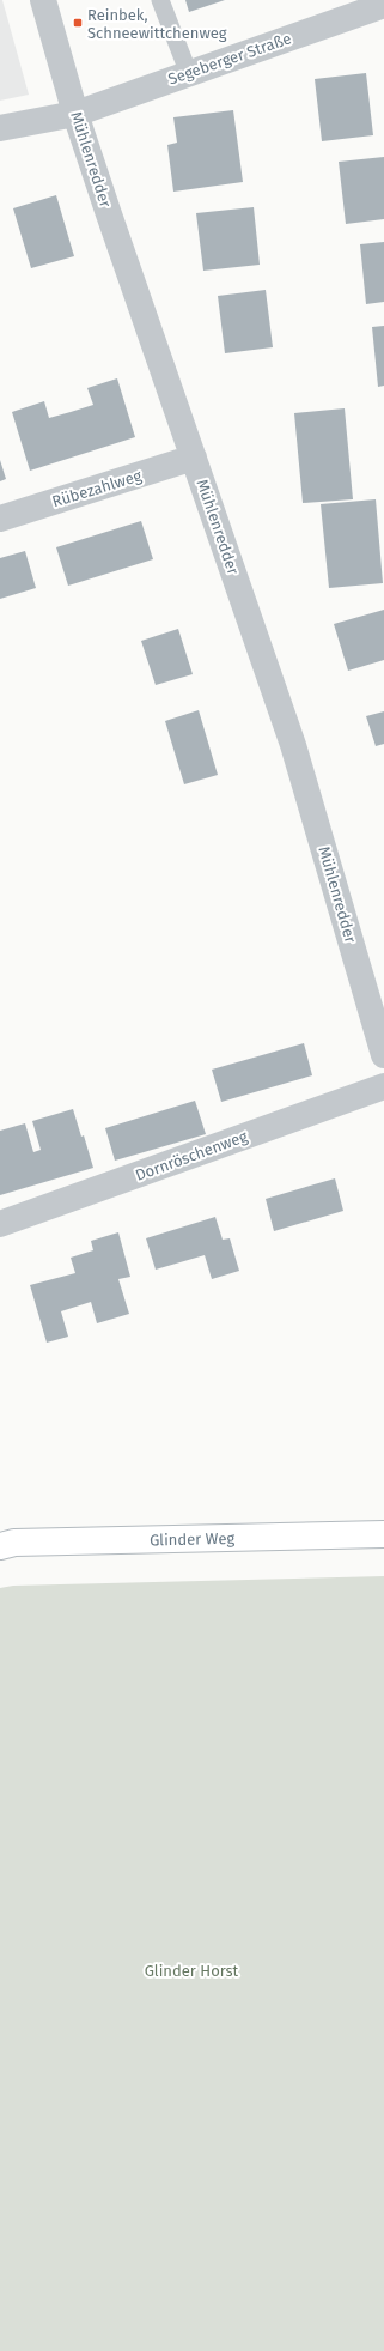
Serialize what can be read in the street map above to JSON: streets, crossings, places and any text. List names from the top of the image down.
{
  "streets": {
    "main road": ["Glinder Weg"],
    "street": [
      "Segeberger Straße",
      "Mühlenredder",
      "Rübezahlweg",
      "Dornröschenweg"
    ]
  },
  "crossings": [
    ["Segeberger Straße", "Mühlenredder"],
    ["Mühlenredder", "Rübezahlweg"]
  ],
  "parks": ["Glinder Horst"],
  "places": {
    "transit": ["Reinbek, Schneewittchenweg"]
  }
}
